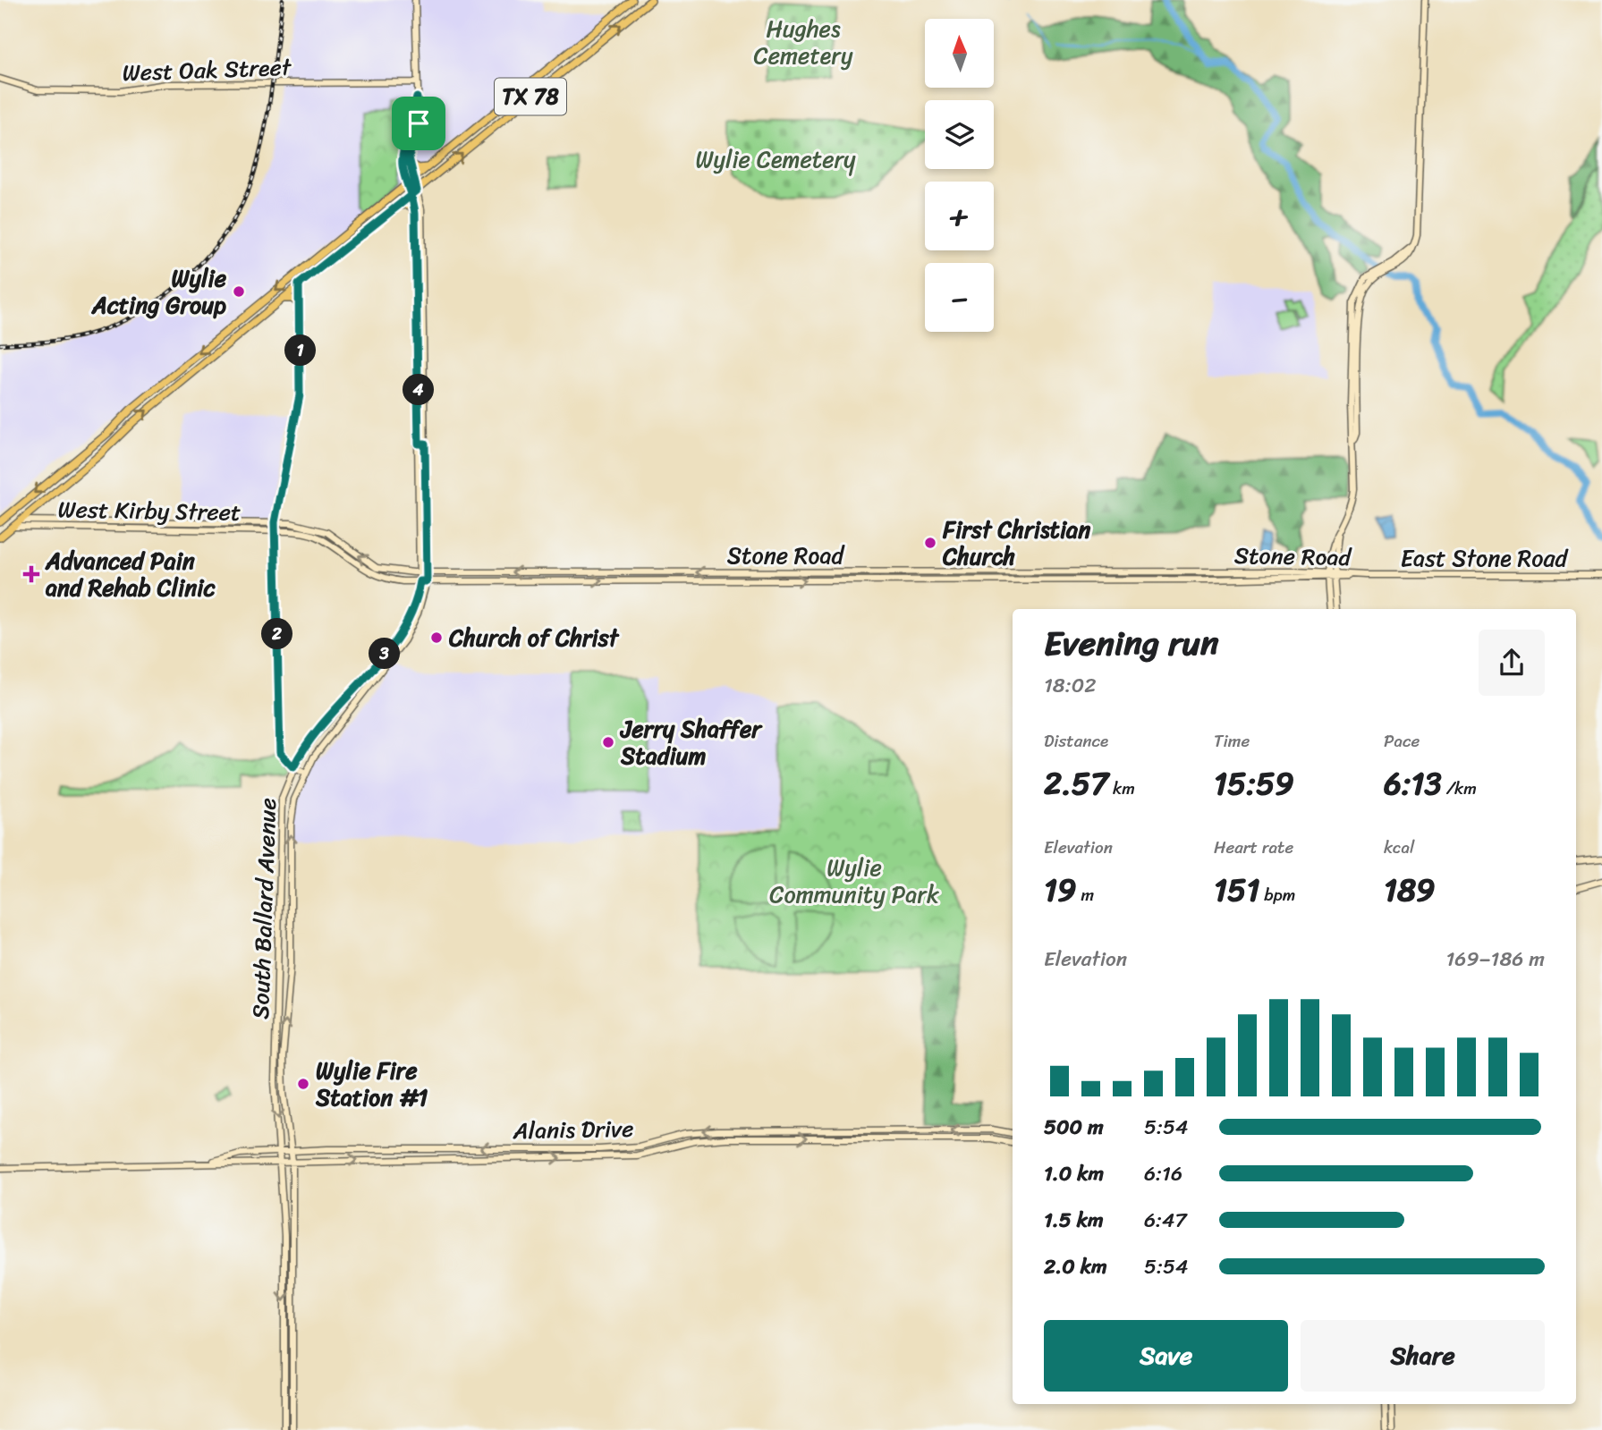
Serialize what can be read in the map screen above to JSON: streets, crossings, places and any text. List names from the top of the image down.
{
  "streets": {
    "main road": [
      "West Oak Street",
      "TX 78",
      "West Kirby Street",
      "Stone Road",
      "East Stone Road",
      "South Ballard Avenue",
      "Alanis Drive"
    ]
  },
  "crossings": [
    ["West Oak Street", "South Ballard Avenue"],
    ["TX 78", "West Kirby Street"],
    ["TX 78", "South Ballard Avenue"],
    ["West Kirby Street", "Stone Road"],
    ["West Kirby Street", "South Ballard Avenue"],
    ["Stone Road", "East Stone Road"],
    ["Stone Road", "South Ballard Avenue"],
    ["South Ballard Avenue", "Alanis Drive"]
  ],
  "parks": ["Hughes Cemetery", "Wylie Cemetery", "Wylie Community Park"],
  "places": {
    "other": [
      "Wylie Acting Group",
      "First Christian Church",
      "Church of Christ",
      "Jerry Shaffer Stadium",
      "Wylie Fire Station #1"
    ],
    "health": ["Advanced Pain and Rehab Clinic"]
  },
  "north": "top",
  "page": {
    "map_buttons": ["+", "−"],
    "pins": [
      "1",
      "4",
      "2",
      "3"
    ],
    "heading": ["Evening run", "18:02"],
    "stats": [
      ["Distance", "2.57 km"],
      ["Time", "15:59"],
      ["Pace", "6:13 /km"],
      ["Elevation", "19 m"],
      ["Heart rate", "151 bpm"],
      ["kcal", "189"]
    ],
    "chart": ["Elevation", "169–186 m"],
    "list": [
      {
        "name": "500 m",
        "note": "5:54"
      },
      {
        "name": "1.0 km",
        "note": "6:16"
      },
      {
        "name": "1.5 km",
        "note": "6:47"
      },
      {
        "name": "2.0 km",
        "note": "5:54"
      }
    ],
    "buttons": ["Save", "Share"]
  }
}
